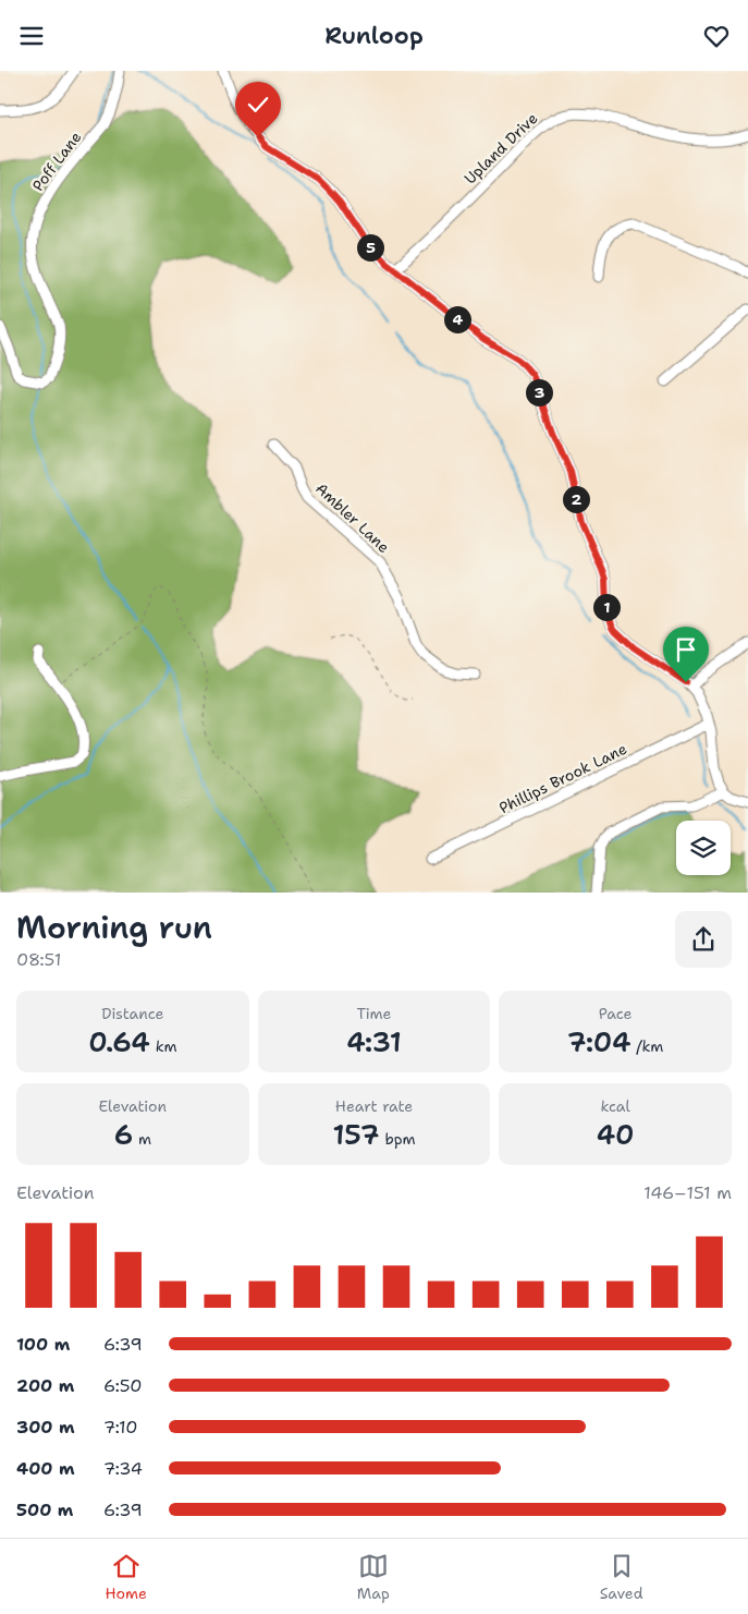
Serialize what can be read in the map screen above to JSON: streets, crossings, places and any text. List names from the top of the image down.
{
  "streets": {
    "street": [
      "Upland Drive",
      "Poff Lane",
      "Ambler Lane",
      "Phillips Brook Lane"
    ]
  },
  "page": {
    "header": "Runloop",
    "pins": [
      "5",
      "4",
      "3",
      "2",
      "1"
    ],
    "heading": ["Morning run", "08:51"],
    "stats": [
      ["Distance", "0.64 km"],
      ["Time", "4:31"],
      ["Pace", "7:04 /km"],
      ["Elevation", "6 m"],
      ["Heart rate", "157 bpm"],
      ["kcal", "40"]
    ],
    "chart": ["Elevation", "146–151 m"],
    "list": [
      {
        "name": "100 m",
        "note": "6:39"
      },
      {
        "name": "200 m",
        "note": "6:50"
      },
      {
        "name": "300 m",
        "note": "7:10"
      },
      {
        "name": "400 m",
        "note": "7:34"
      },
      {
        "name": "500 m",
        "note": "6:39"
      }
    ],
    "tabs": ["Home", "Map", "Saved"]
  }
}
